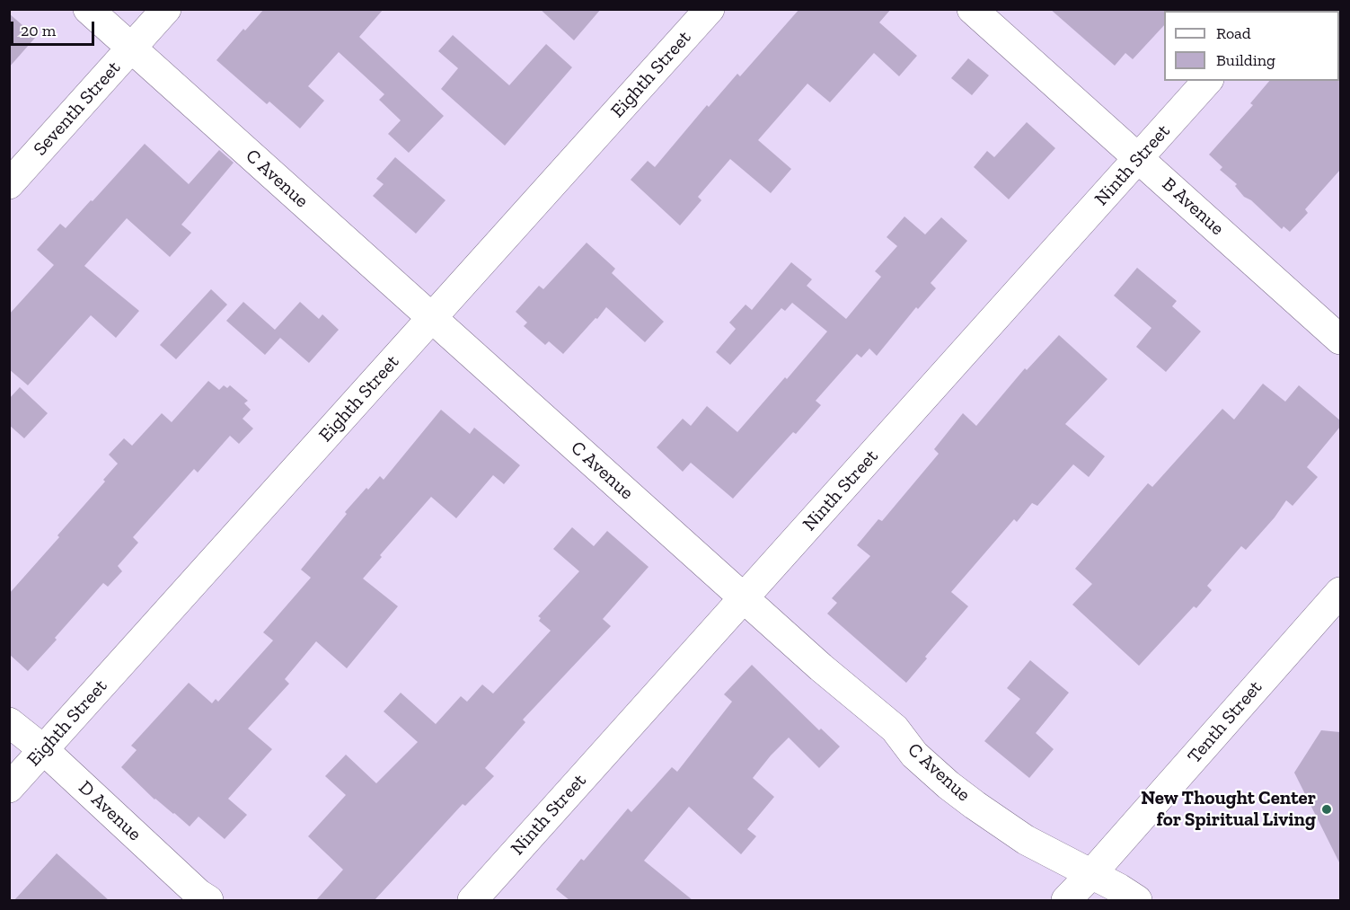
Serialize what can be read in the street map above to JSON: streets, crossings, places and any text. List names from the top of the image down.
{
  "streets": {
    "street": [
      "Eighth Street",
      "Seventh Street",
      "Ninth Street",
      "C Avenue",
      "B Avenue",
      "Tenth Street",
      "D Avenue"
    ]
  },
  "crossings": [
    ["Eighth Street", "C Avenue"],
    ["Eighth Street", "D Avenue"],
    ["Seventh Street", "C Avenue"],
    ["Ninth Street", "C Avenue"],
    ["Ninth Street", "B Avenue"],
    ["C Avenue", "Tenth Street"]
  ],
  "places": ["New Thought Center for Spiritual Living"],
  "legend": ["Road", "Building"],
  "scale_bar": "20 m"
}
